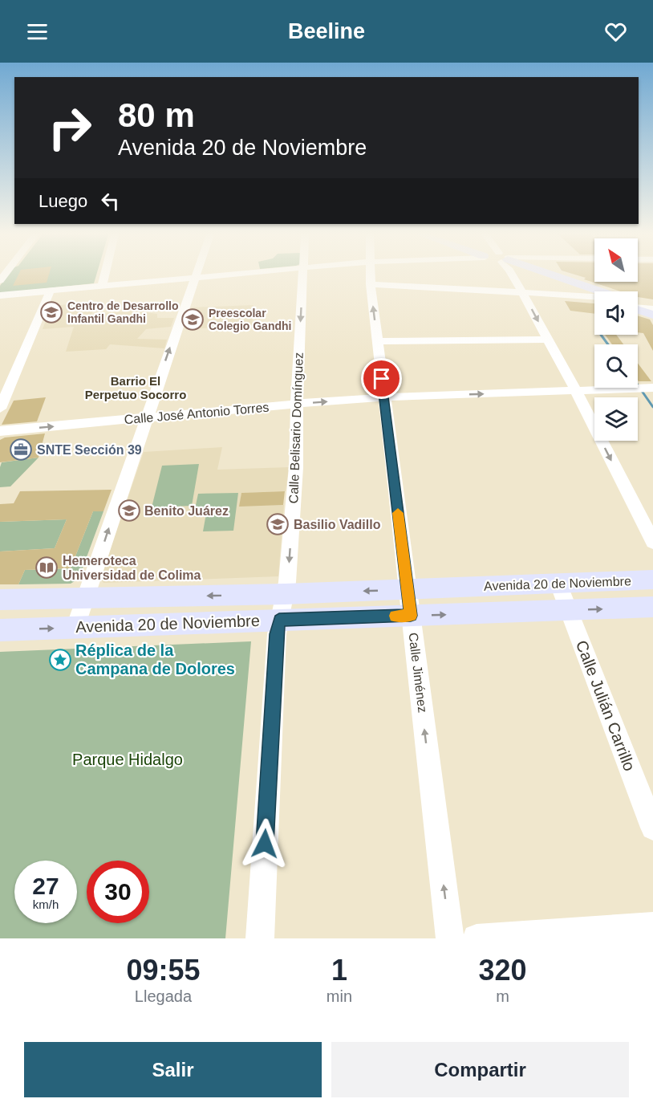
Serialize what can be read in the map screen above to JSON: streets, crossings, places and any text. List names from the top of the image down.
{
  "streets": {
    "main road": ["Avenida 20 de Noviembre"],
    "street": [
      "Calle José Antonio Torres",
      "Calle Belisario Domínguez",
      "Calle Jiménez",
      "Calle Julián Carrillo"
    ]
  },
  "crossings": [
    ["Calle José Antonio Torres", "Calle Belisario Domínguez"],
    ["Calle José Antonio Torres", "Calle Jiménez"],
    ["Calle Belisario Domínguez", "Avenida 20 de Noviembre"],
    ["Avenida 20 de Noviembre", "Calle Jiménez"],
    ["Avenida 20 de Noviembre", "Calle Julián Carrillo"]
  ],
  "one_way": ["Calle Jiménez"],
  "districts": ["Barrio El Perpetuo Socorro"],
  "parks": ["Parque Hidalgo"],
  "places": {
    "school or university": [
      "Centro de Desarrollo Infantil Gandhi",
      "Preescolar Colegio Gandhi",
      "Benito Juárez",
      "Basilio Vadillo"
    ],
    "office": ["SNTE Sección 39"],
    "library": ["Hemeroteca Universidad de Colima"],
    "place": ["Réplica de la Campana de Dolores"]
  },
  "north": "top left",
  "page": {
    "header": "Beeline",
    "turn": ["80 m", "Avenida 20 de Noviembre"],
    "then": "Luego",
    "speed": "27 km/h",
    "limit": "30",
    "eta": [
      "09:55",
      "Llegada",
      "1",
      "min",
      "320",
      "m"
    ],
    "buttons": ["Salir", "Compartir"]
  }
}
